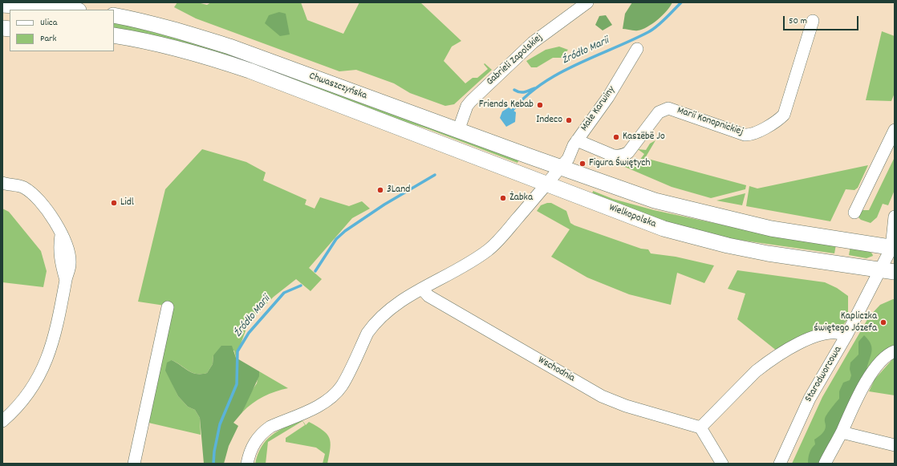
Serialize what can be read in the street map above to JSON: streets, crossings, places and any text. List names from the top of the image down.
{
  "streets": {
    "main road": ["Chwaszczyńska", "Wielkopolska"],
    "street": [
      "Gabrieli Zapolskiej",
      "Małe Karwiny",
      "Marii Konopnickiej",
      "Wschodnia",
      "Starodworcowa"
    ]
  },
  "crossings": [
    ["Gabrieli Zapolskiej", "Chwaszczyńska"],
    ["Chwaszczyńska", "Małe Karwiny"],
    ["Chwaszczyńska", "Wielkopolska"],
    ["Małe Karwiny", "Marii Konopnickiej"],
    ["Małe Karwiny", "Wielkopolska"],
    ["Wielkopolska", "Starodworcowa"]
  ],
  "water": ["Źródło Marii"],
  "places": [
    "Friends Kebab",
    "Indeco",
    "Kaszëbë Jo",
    "Figura Świętych",
    "3Land",
    "Żabka",
    "Lidl",
    "Kapliczka świętego Józefa"
  ],
  "legend": ["Ulica", "Park"],
  "scale_bar": "50 m"
}
